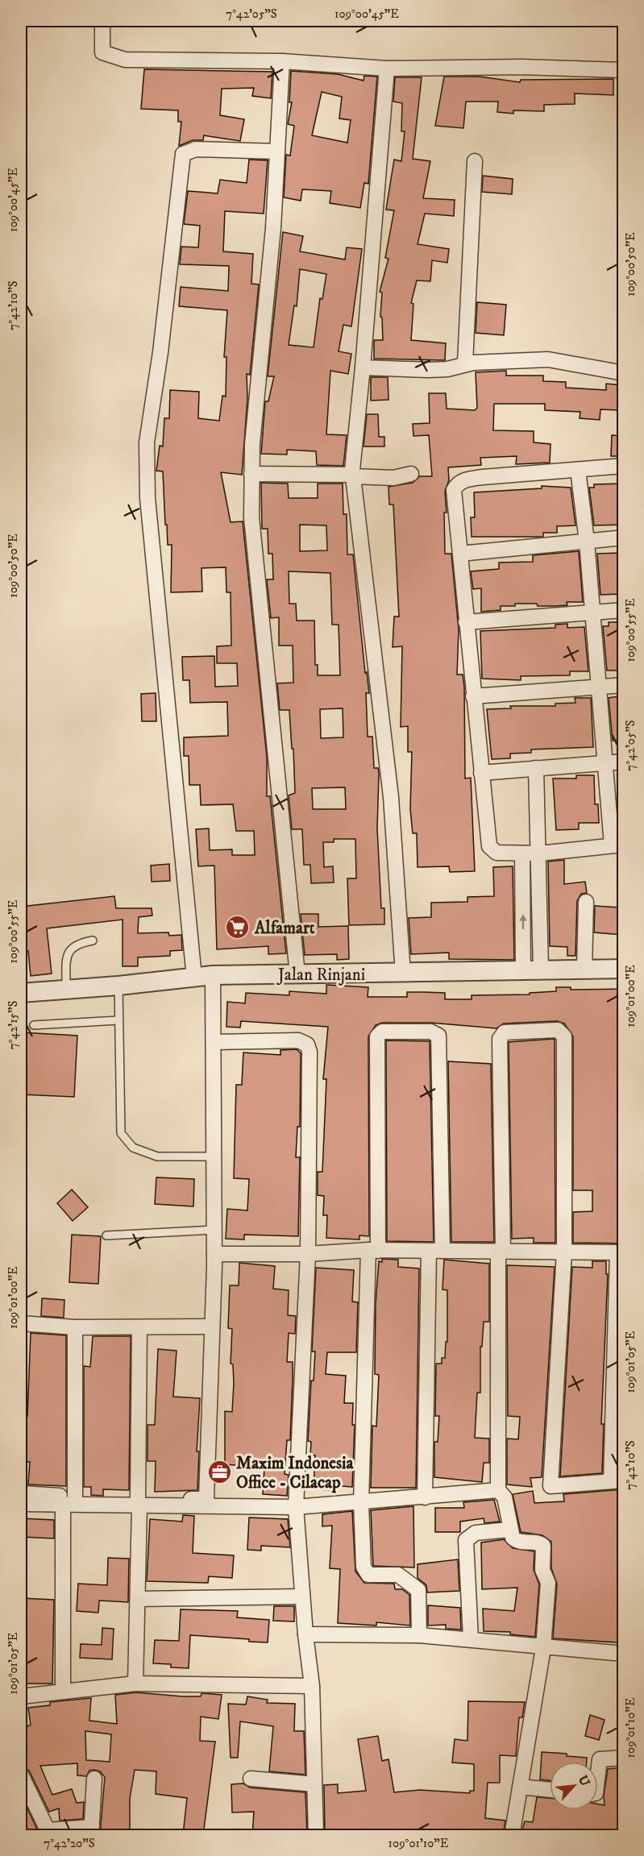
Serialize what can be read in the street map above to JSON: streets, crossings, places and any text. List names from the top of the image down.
{
  "streets": {
    "street": ["Jalan Rinjani"]
  },
  "places": {
    "supermarket": ["Alfamart"],
    "office": ["Maxim Indonesia Office - Cilacap"]
  },
  "north": "top right",
  "coordinates": [
    "7°42'05\"S",
    "109°00'45\"E",
    "109°00'50\"E",
    "7°42'10\"S",
    "109°00'55\"E",
    "109°01'00\"E",
    "7°42'15\"S",
    "109°01'05\"E",
    "109°01'10\"E",
    "7°42'20\"S"
  ]
}
